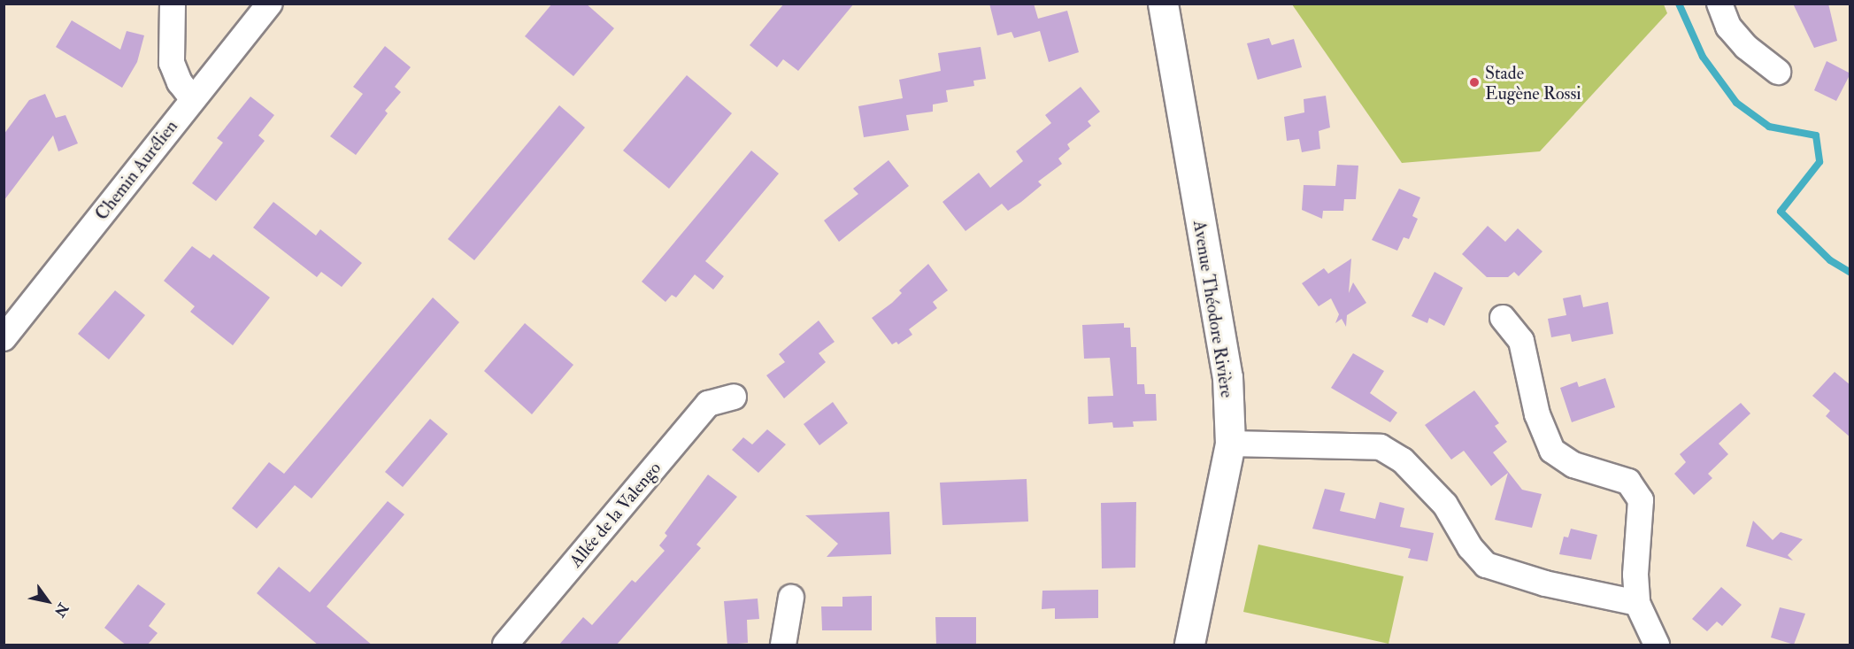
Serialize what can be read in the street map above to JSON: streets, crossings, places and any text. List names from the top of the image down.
{
  "streets": {
    "main road": ["Avenue Théodore Rivière"],
    "street": ["Chemin Aurélien", "Allée de la Valengo"]
  },
  "places": ["Stade Eugène Rossi"],
  "north": "bottom right"
}
